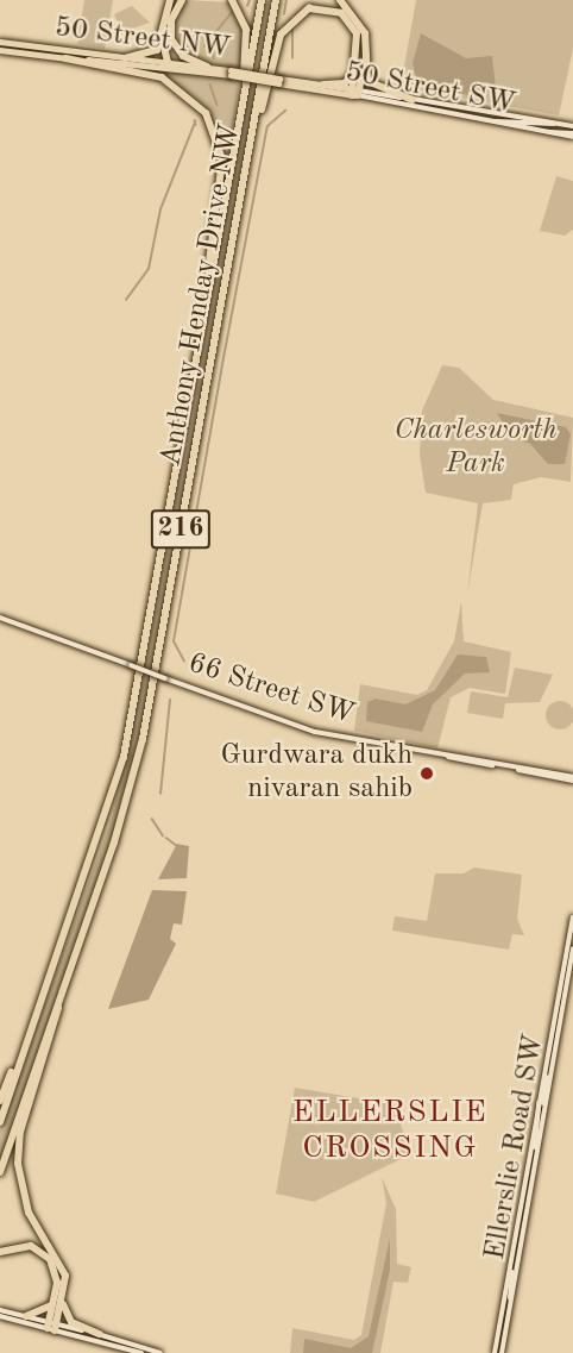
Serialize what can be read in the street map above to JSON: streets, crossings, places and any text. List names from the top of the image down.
{
  "streets": {
    "highway": ["Anthony Henday Drive NW", "216"],
    "main road": [
      "50 Street NW",
      "50 Street SW",
      "66 Street SW",
      "Ellerslie Road SW"
    ]
  },
  "crossings": [
    ["50 Street NW", "50 Street SW"]
  ],
  "districts": ["ELLERSLIE CROSSING"],
  "parks": ["Charlesworth Park"],
  "places": ["Gurdwara dukh nivaran sahib"]
}
